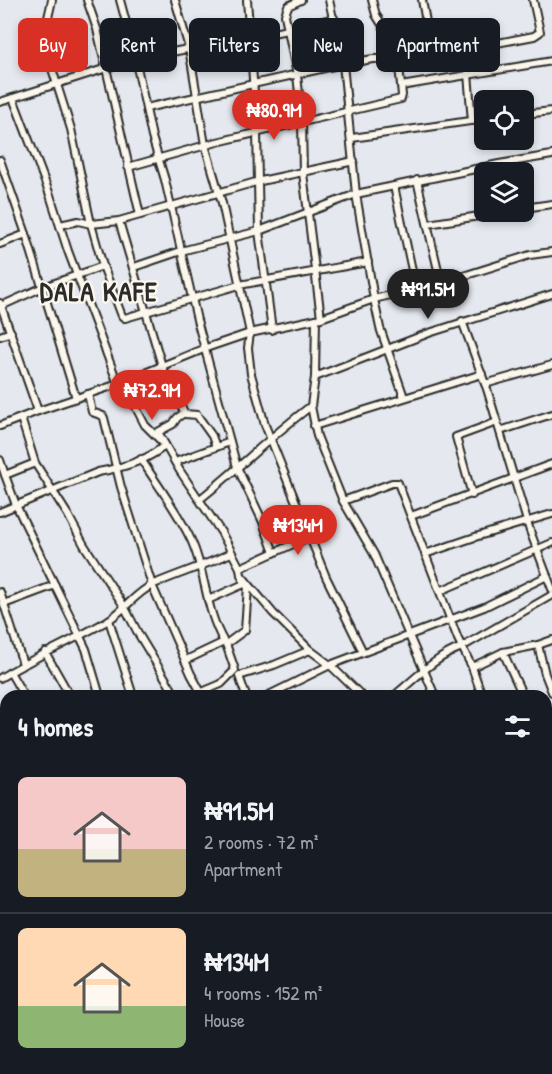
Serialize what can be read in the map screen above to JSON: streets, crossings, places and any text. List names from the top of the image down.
{
  "districts": ["DALA KAFE"],
  "page": {
    "chip": [
      "Buy",
      "Rent",
      "Filters",
      "New",
      "Apartment"
    ],
    "price": [
      "₦80.9M",
      "₦91.5M",
      "₦72.9M",
      "₦134M"
    ],
    "heading": "4 homes",
    "list": [
      {
        "name": "₦91.5M",
        "note": "2 rooms · 72 m² · Apartment"
      },
      {
        "name": "₦134M",
        "note": "4 rooms · 152 m² · House"
      }
    ]
  }
}
